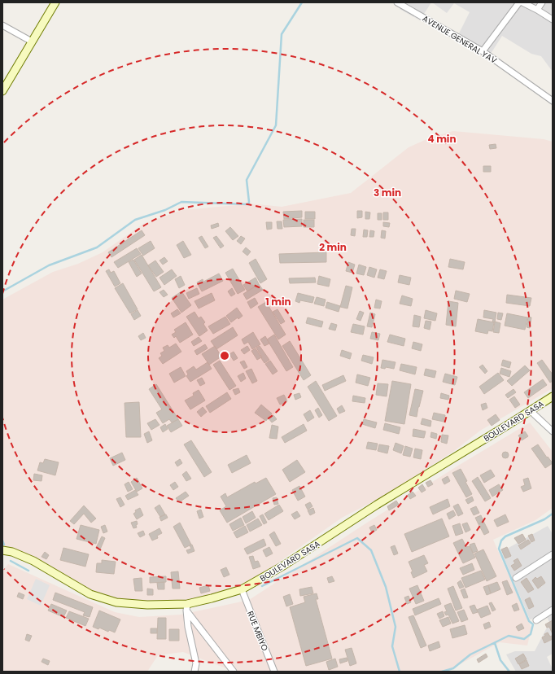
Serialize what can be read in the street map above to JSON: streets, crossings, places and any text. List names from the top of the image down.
{
  "streets": {
    "street": ["AVENUE GENERAL YAV", "BOULEVARD SASA", "RUE MBIYO"]
  },
  "crossings": [
    ["BOULEVARD SASA", "RUE MBIYO"]
  ],
  "rings": [
    "4 min",
    "3 min",
    "2 min",
    "1 min"
  ]
}
